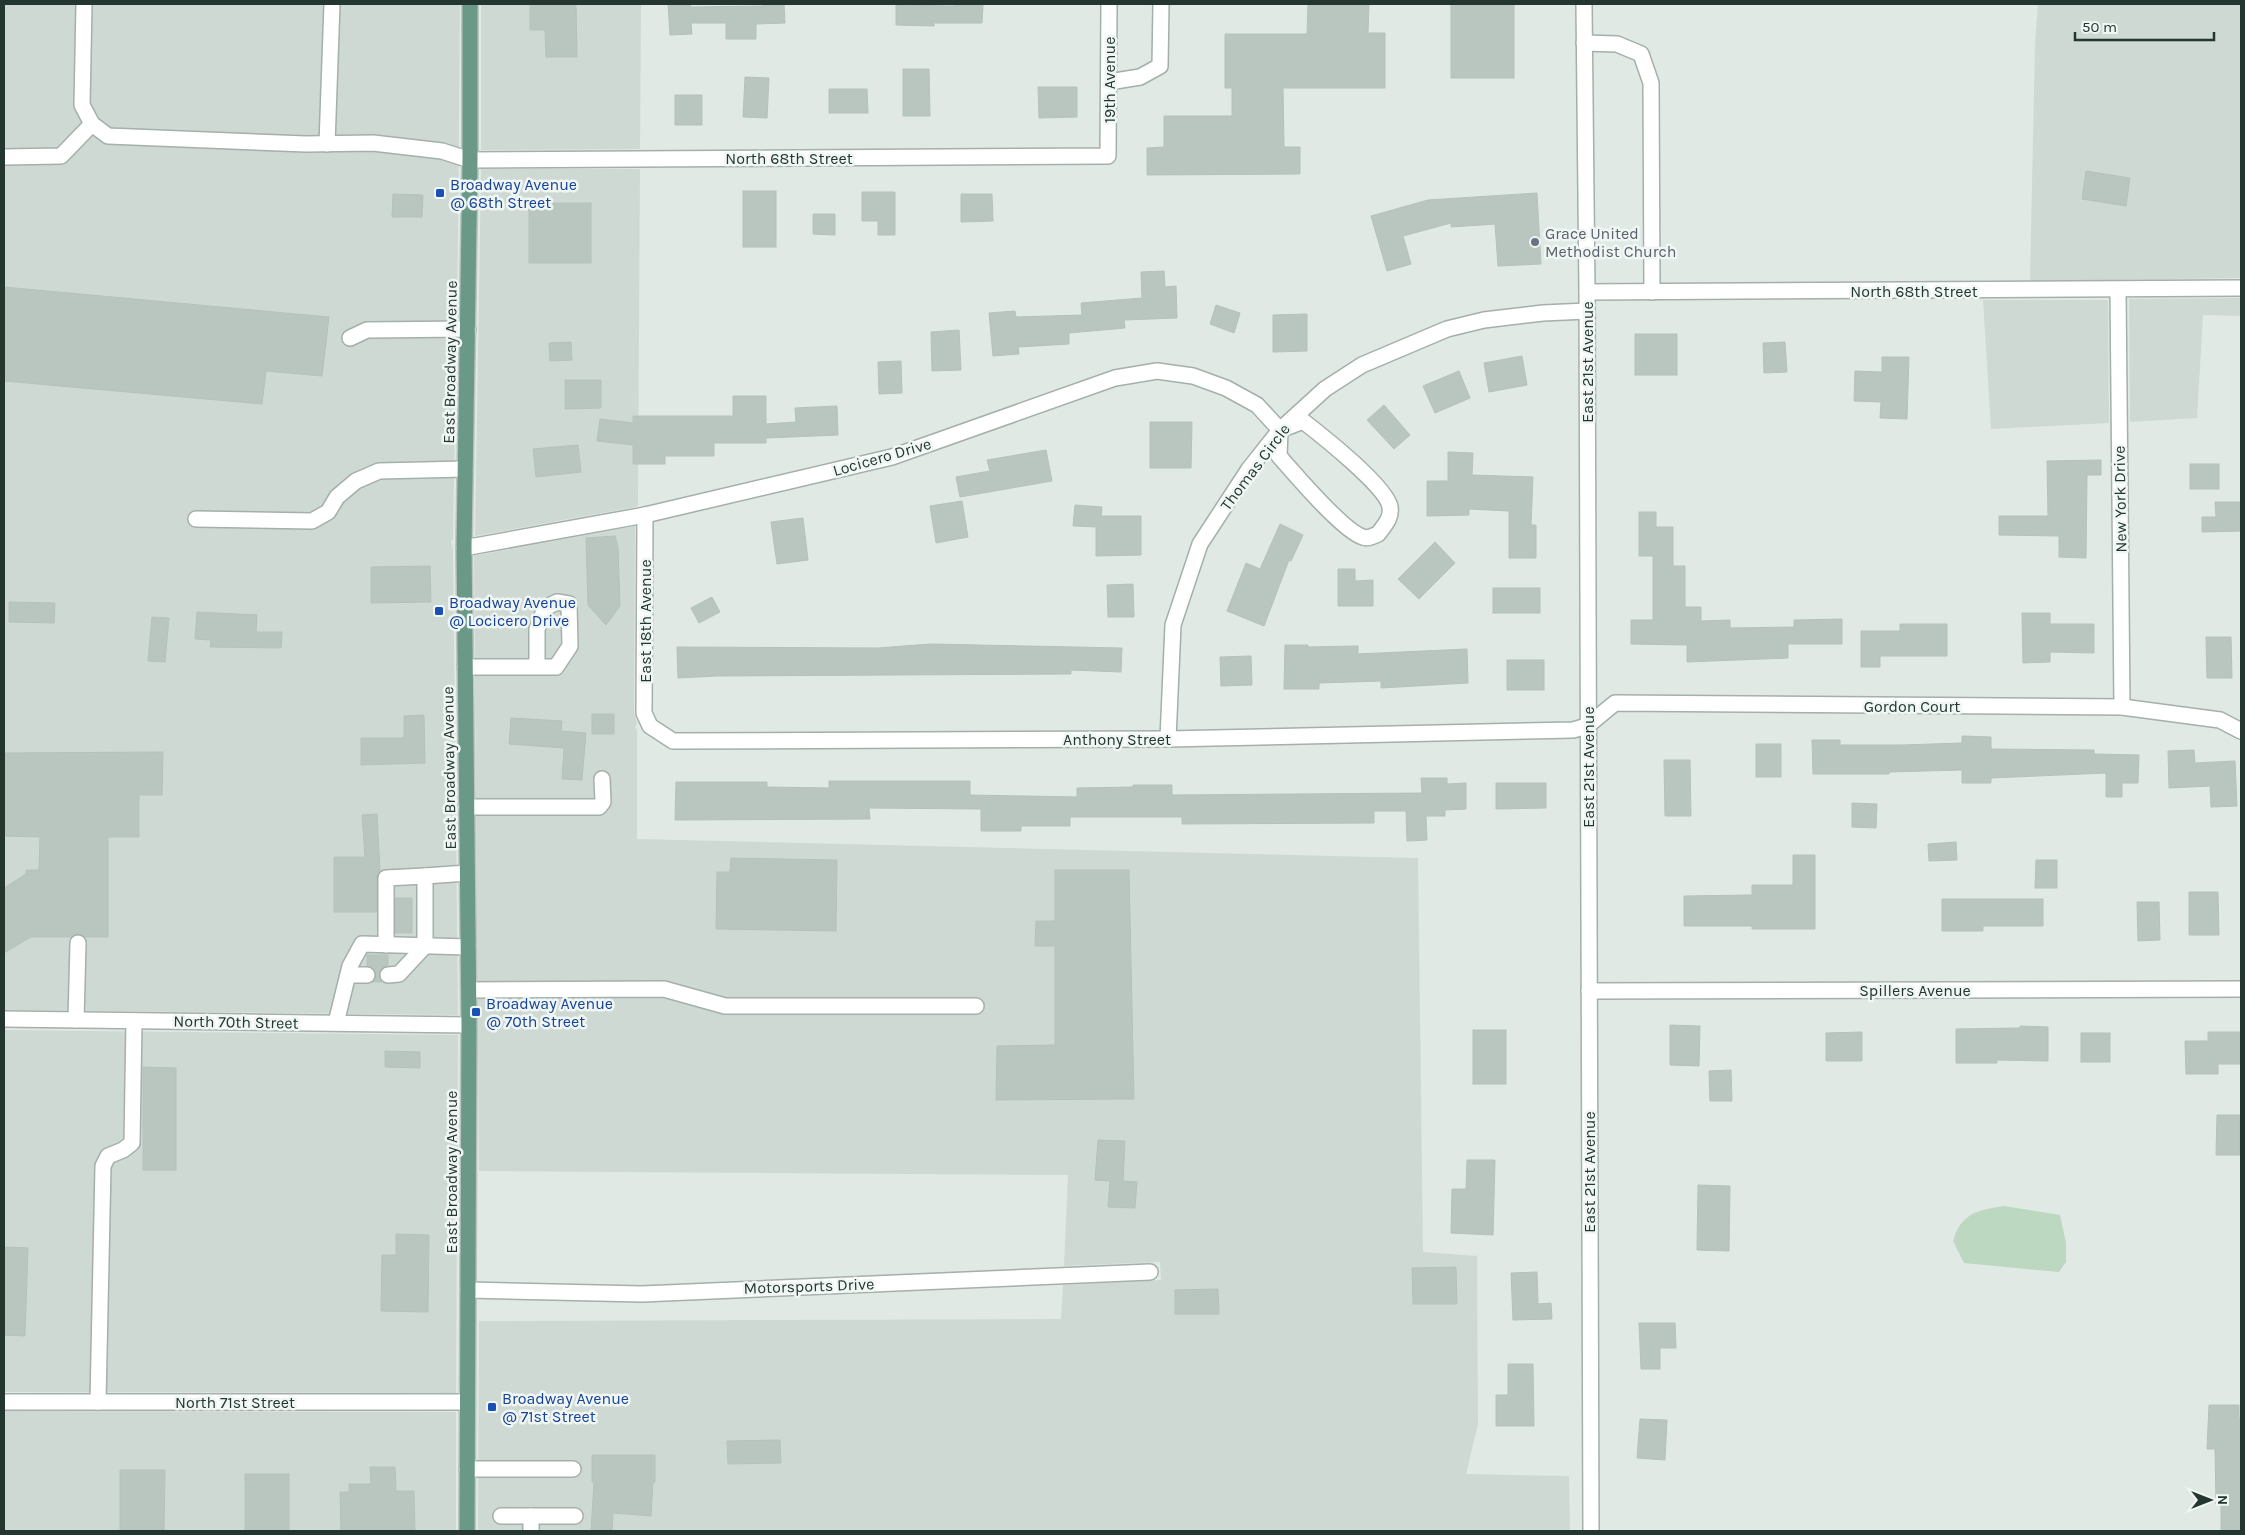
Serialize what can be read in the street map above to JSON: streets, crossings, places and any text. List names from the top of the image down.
{
  "streets": {
    "main road": ["East Broadway Avenue"],
    "street": [
      "19th Avenue",
      "North 68th Street",
      "East 21st Avenue",
      "Locicero Drive",
      "Thomas Circle",
      "New York Drive",
      "East 18th Avenue",
      "Gordon Court",
      "Anthony Street",
      "Spillers Avenue",
      "North 70th Street",
      "Motorsports Drive",
      "North 71st Street"
    ]
  },
  "crossings": [
    ["19th Avenue", "North 68th Street"],
    ["North 68th Street", "East Broadway Avenue"],
    ["North 68th Street", "East 21st Avenue"],
    ["North 68th Street", "New York Drive"],
    ["East Broadway Avenue", "Locicero Drive"],
    ["East Broadway Avenue", "North 70th Street"],
    ["East Broadway Avenue", "Motorsports Drive"],
    ["East Broadway Avenue", "North 71st Street"],
    ["East 21st Avenue", "Thomas Circle"],
    ["East 21st Avenue", "Gordon Court"],
    ["East 21st Avenue", "Anthony Street"],
    ["East 21st Avenue", "Spillers Avenue"],
    ["Locicero Drive", "Thomas Circle"],
    ["Locicero Drive", "East 18th Avenue"],
    ["Thomas Circle", "Anthony Street"],
    ["New York Drive", "Gordon Court"],
    ["East 18th Avenue", "Anthony Street"],
    ["Gordon Court", "Anthony Street"]
  ],
  "places": {
    "transit": [
      "Broadway Avenue @ 68th Street",
      "Broadway Avenue @ Locicero Drive",
      "Broadway Avenue @ 70th Street",
      "Broadway Avenue @ 71st Street"
    ],
    "other": ["Grace United Methodist Church"]
  },
  "scale_bar": "50 m",
  "north": "right"
}
